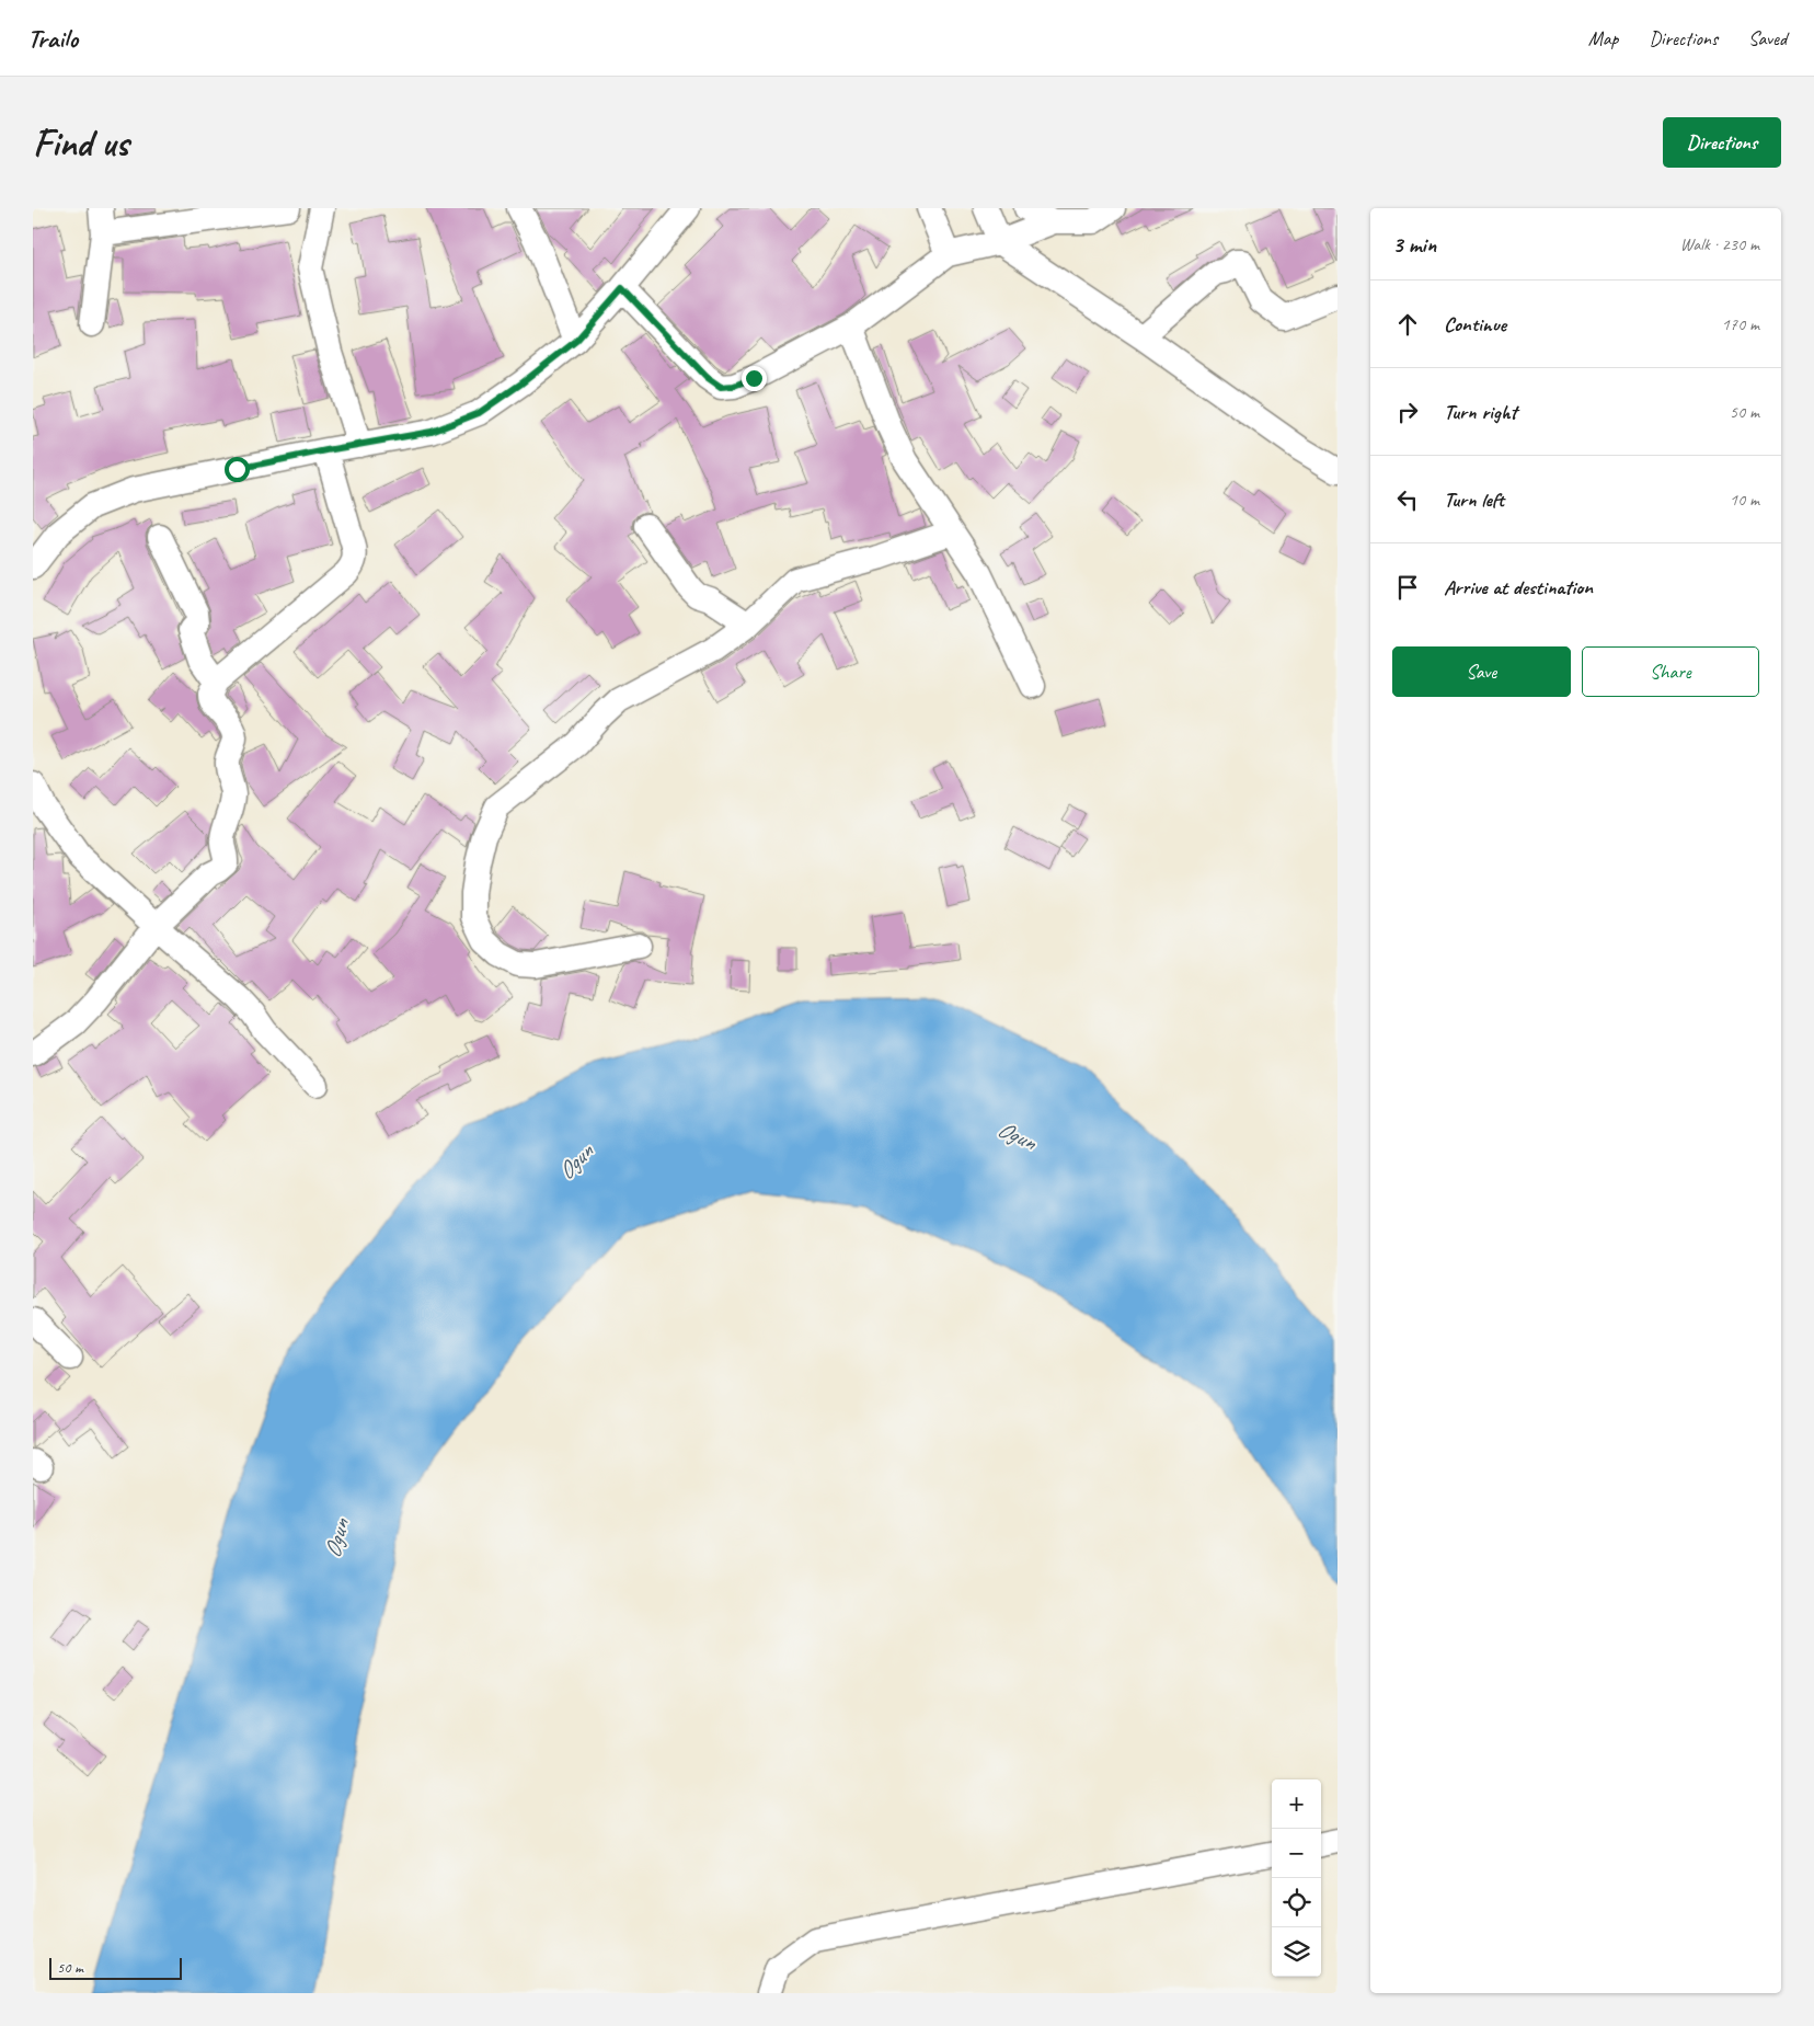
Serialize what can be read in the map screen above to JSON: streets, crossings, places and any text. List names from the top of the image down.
{
  "water": ["Ogun"],
  "scale_bar": "50 m",
  "page": {
    "header": "Trailo",
    "nav": ["Map", "Directions", "Saved"],
    "buttons": [
      "Directions",
      ["Save", "Share"]
    ],
    "title": "Find us",
    "heading": ["3 min", "Walk · 230 m"],
    "list": [
      ["Continue", "170 m"],
      ["Turn right", "50 m"],
      ["Turn left", "10 m"],
      "Arrive at destination"
    ],
    "map_buttons": ["+", "−"],
    "scale": "50 m"
  }
}
